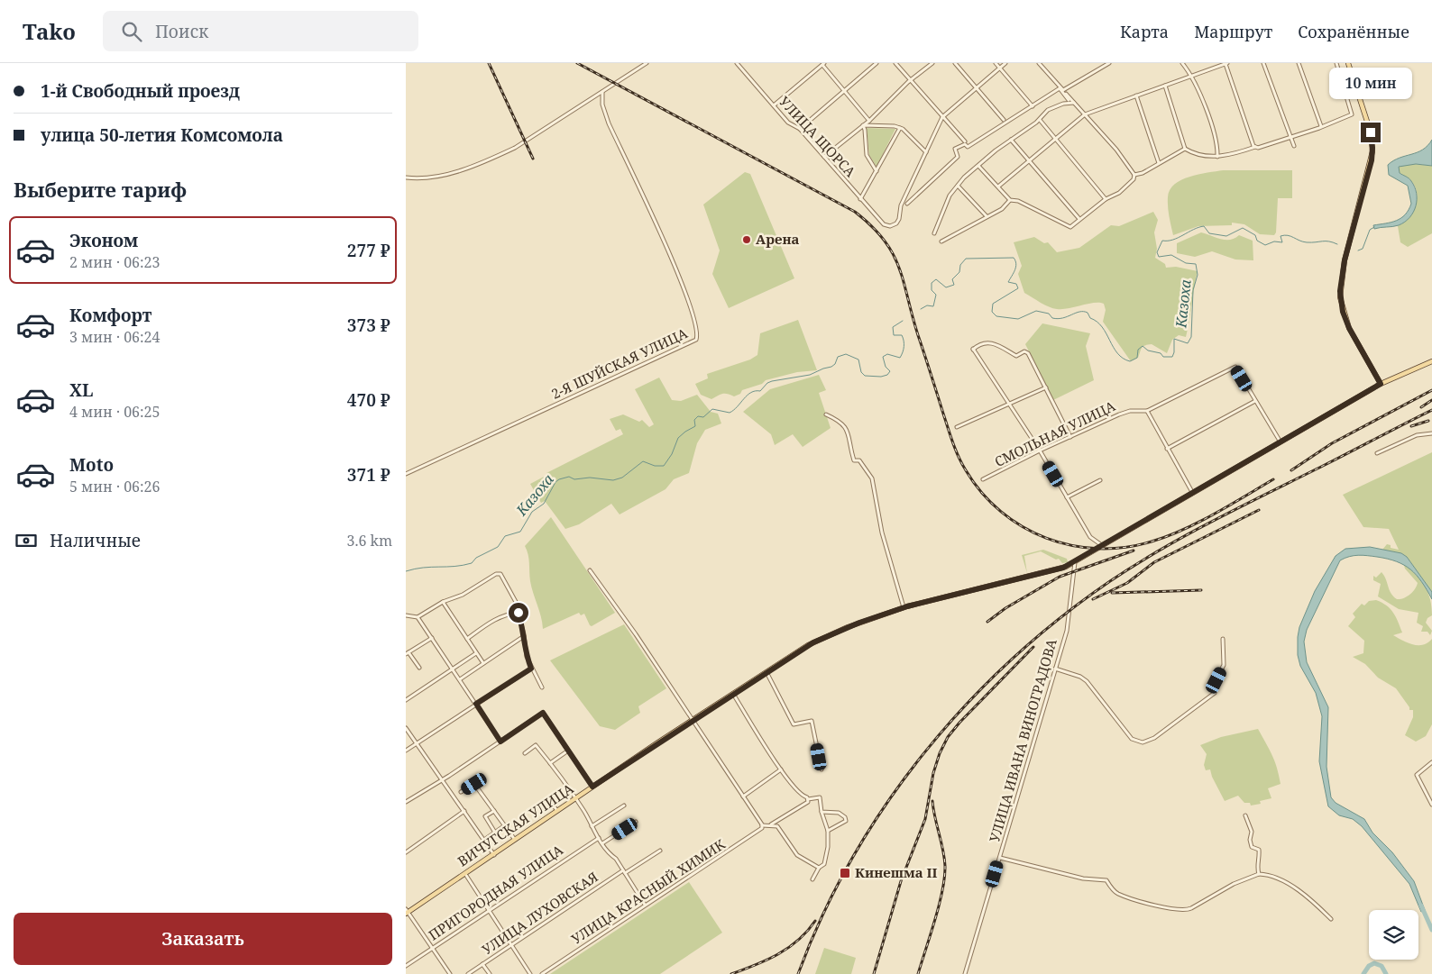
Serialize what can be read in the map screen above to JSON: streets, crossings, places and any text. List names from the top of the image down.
{
  "streets": {
    "main road": ["ВИЧУГСКАЯ УЛИЦА"],
    "street": [
      "УЛИЦА ЩОРСА",
      "2-Я ШУЙСКАЯ УЛИЦА",
      "СМОЛЬНАЯ УЛИЦА",
      "УЛИЦА ИВАНА ВИНОГРАДОВА",
      "УЛИЦА КРАСНЫЙ ХИМИК",
      "ПРИГОРОДНАЯ УЛИЦА",
      "УЛИЦА ЛУХОВСКАЯ"
    ]
  },
  "crossings": [
    ["УЛИЦА ИВАНА ВИНОГРАДОВА", "ВИЧУГСКАЯ УЛИЦА"]
  ],
  "water": ["Казоха"],
  "places": {
    "other": ["Арена"],
    "transit": ["Кинешма II"]
  },
  "page": {
    "header": "Tako",
    "search": "Поиск",
    "nav": ["Карта", "Маршрут", "Сохранённые"],
    "banner": ["1-й Свободный проезд", "улица 50-летия Комсомола"],
    "bubble": "10 мин",
    "heading": "Выберите тариф",
    "list": [
      {
        "name": "Эконом",
        "note": "2 мин · 06:23",
        "value": "277 ₽"
      },
      {
        "name": "Комфорт",
        "note": "3 мин · 06:24",
        "value": "373 ₽"
      },
      {
        "name": "XL",
        "note": "4 мин · 06:25",
        "value": "470 ₽"
      },
      {
        "name": "Moto",
        "note": "5 мин · 06:26",
        "value": "371 ₽"
      }
    ],
    "pay": ["Наличные", "3.6 km"],
    "buttons": "Заказать"
  }
}
